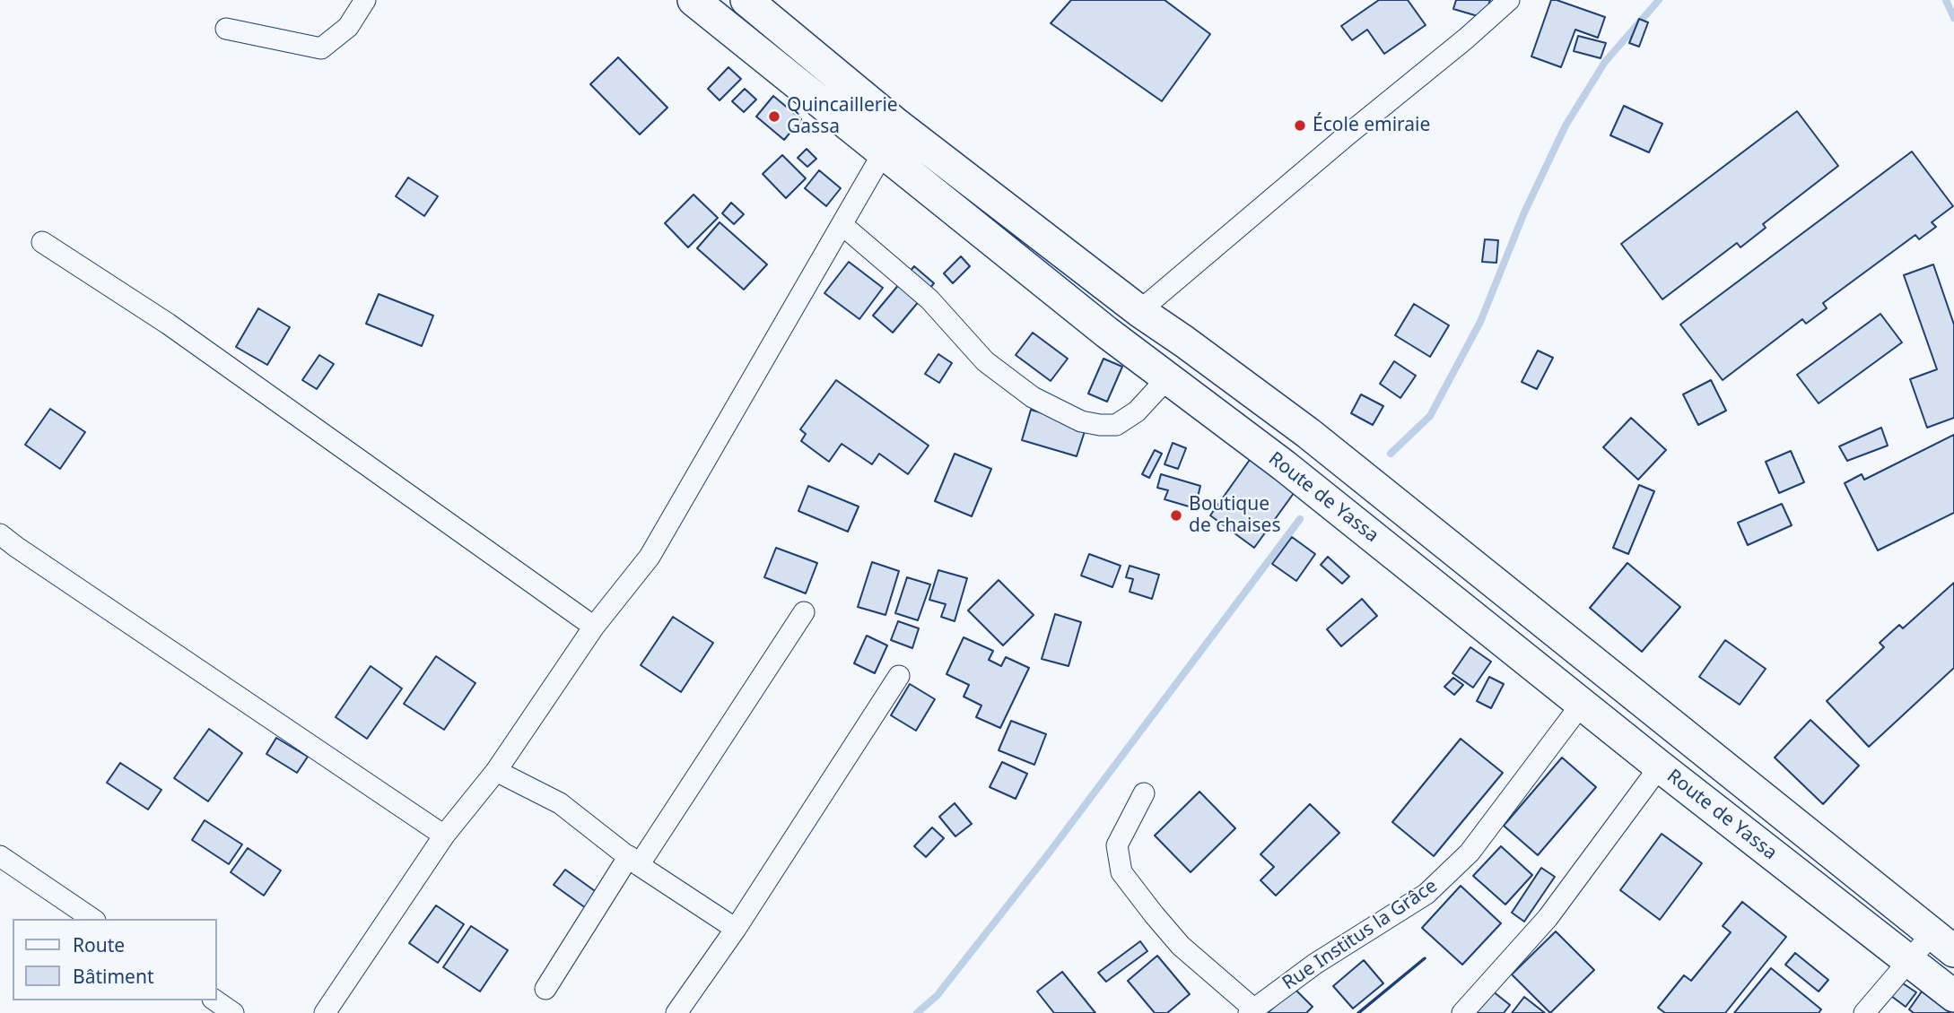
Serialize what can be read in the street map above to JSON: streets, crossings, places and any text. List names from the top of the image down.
{
  "streets": {
    "main road": ["Route de Yassa"],
    "street": ["Rue Institus la Grâce"]
  },
  "crossings": [
    ["Route de Yassa", "Rue Institus la Grâce"]
  ],
  "places": ["Quincaillerie Gassa", "École emiraie", "Boutique de chaises"],
  "legend": ["Route", "Bâtiment"]
}
